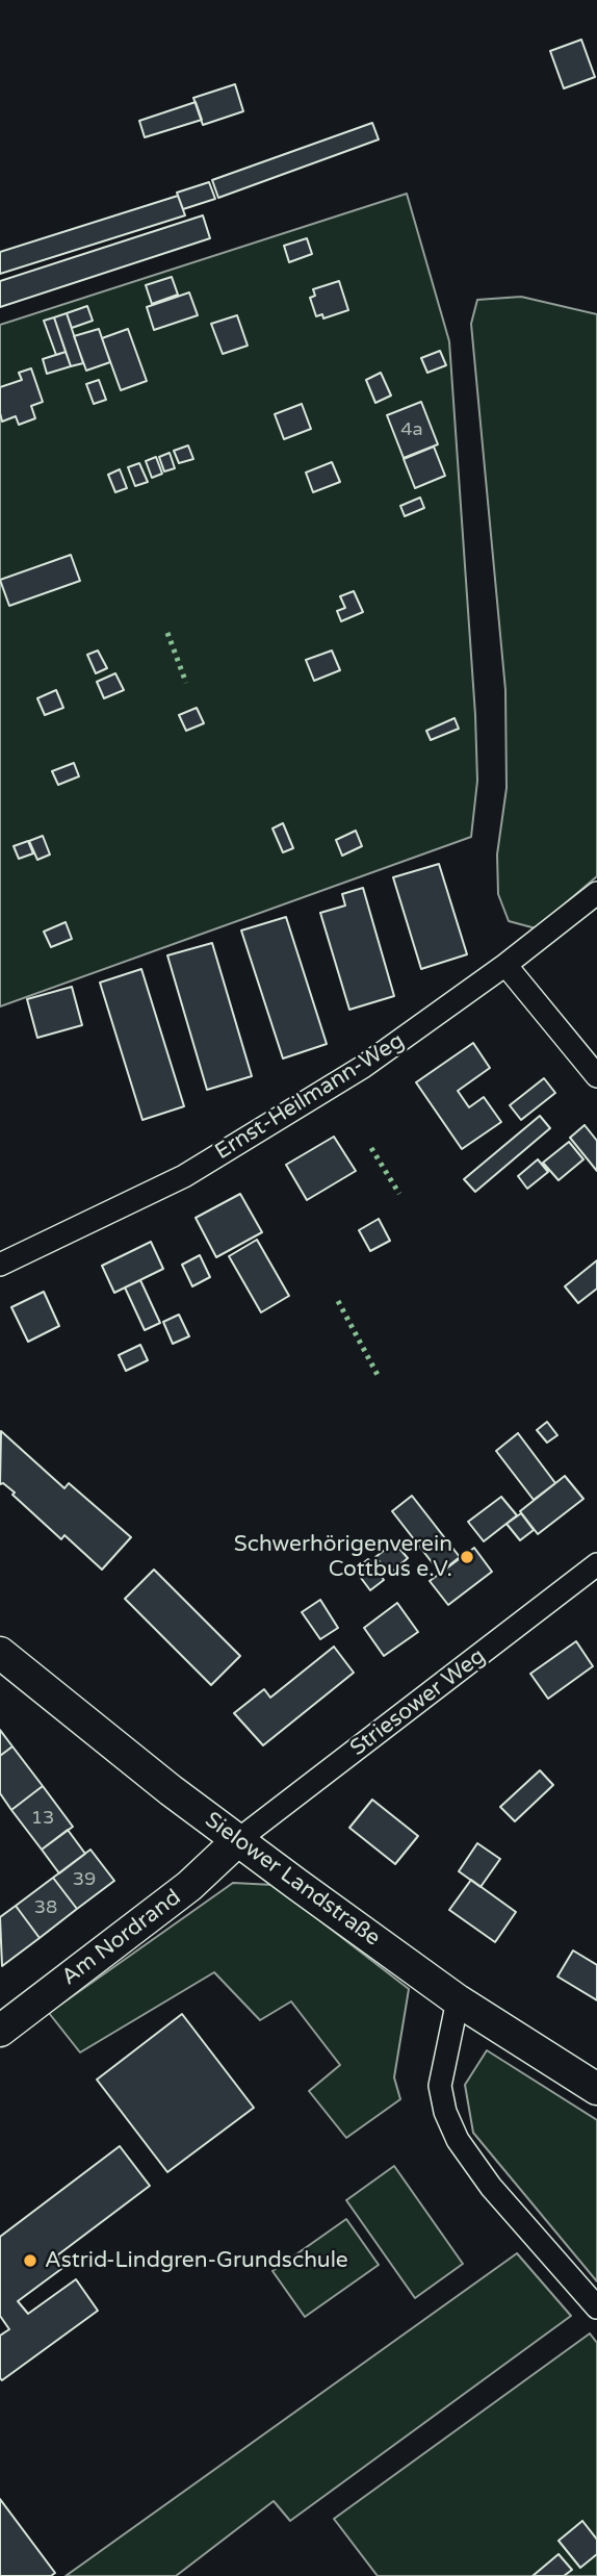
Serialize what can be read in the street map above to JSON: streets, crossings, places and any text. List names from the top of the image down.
{
  "streets": {
    "main road": ["Sielower Landstraße", "Am Nordrand"],
    "street": ["Ernst-Heilmann-Weg", "Striesower Weg"]
  },
  "crossings": [
    ["Striesower Weg", "Sielower Landstraße"],
    ["Striesower Weg", "Am Nordrand"],
    ["Sielower Landstraße", "Am Nordrand"]
  ],
  "places": ["Schwerhörigenverein Cottbus e.V.", "Astrid-Lindgren-Grundschule"],
  "house_numbers": [
    "4a",
    "13",
    "39",
    "38"
  ]
}
